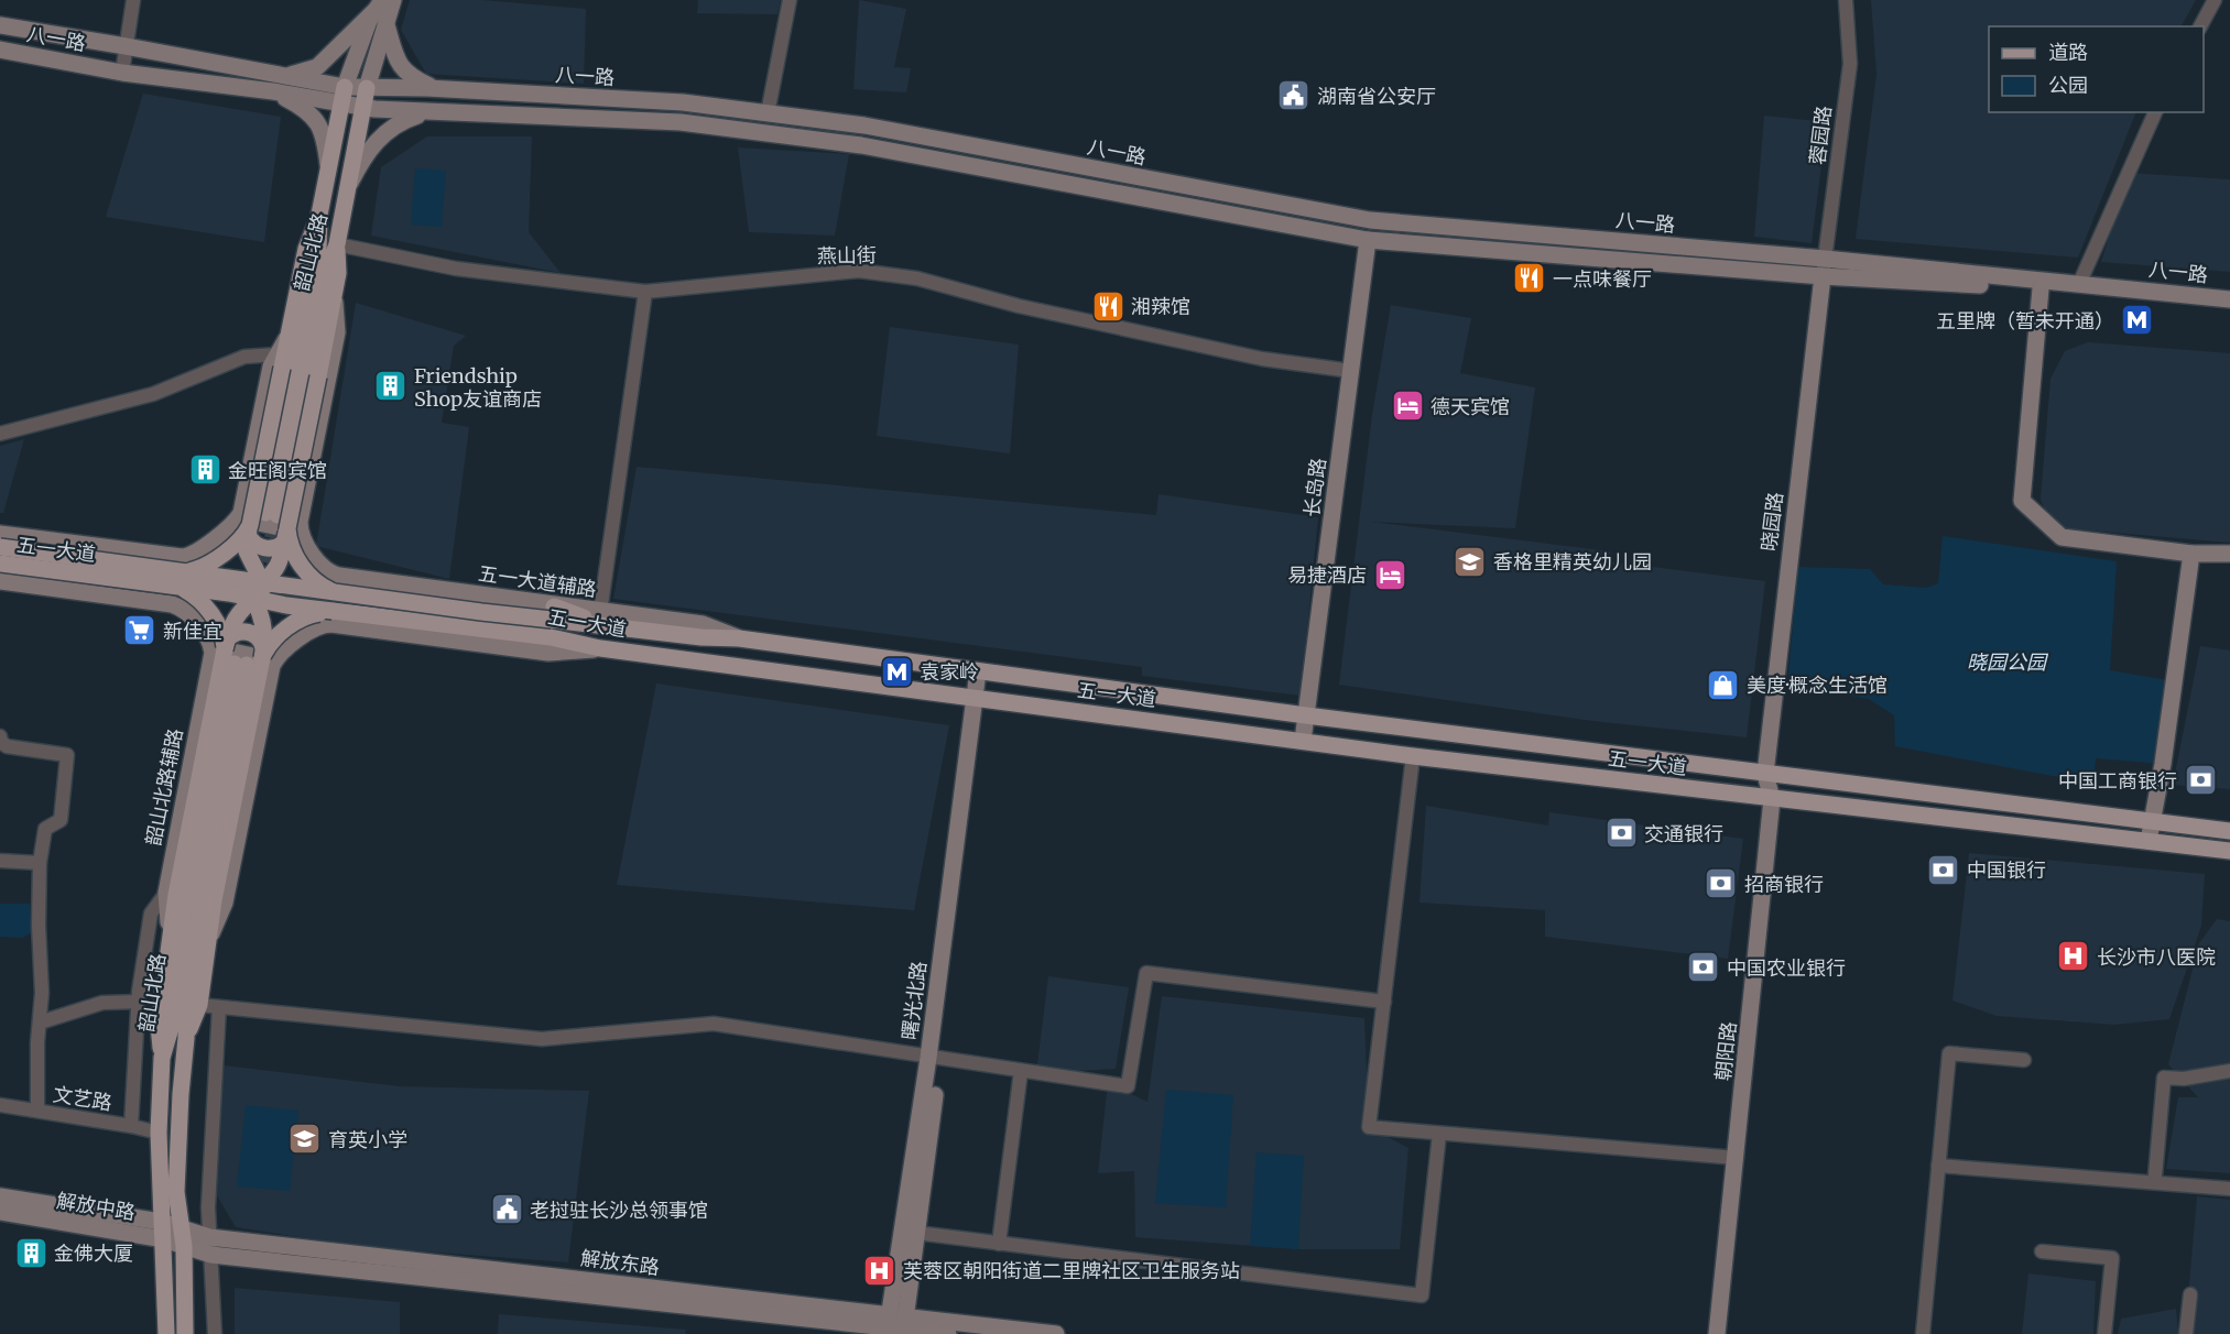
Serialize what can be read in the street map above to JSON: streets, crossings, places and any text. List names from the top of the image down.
{
  "streets": {
    "main road": [
      "八一路",
      "韶山北路",
      "长岛路",
      "晓园路",
      "五一大道",
      "五一大道辅路",
      "曙光北路",
      "朝阳路",
      "解放中路",
      "解放东路"
    ],
    "street": ["蓉园路", "燕山街", "文艺路"]
  },
  "crossings": [
    ["八一路", "蓉园路"],
    ["八一路", "韶山北路"],
    ["八一路", "长岛路"],
    ["八一路", "晓园路"],
    ["蓉园路", "晓园路"],
    ["韶山北路", "燕山街"],
    ["韶山北路", "文艺路"],
    ["韶山北路", "解放中路"],
    ["韶山北路", "解放东路"],
    ["燕山街", "长岛路"],
    ["长岛路", "五一大道"],
    ["晓园路", "五一大道"],
    ["晓园路", "朝阳路"],
    ["五一大道", "五一大道辅路"],
    ["五一大道", "曙光北路"],
    ["五一大道", "朝阳路"],
    ["曙光北路", "解放东路"],
    ["解放中路", "解放东路"]
  ],
  "parks": ["晓园公园"],
  "places": {
    "public building": ["湖南省公安厅", "老挝驻长沙总领事馆"],
    "restaurant": ["一点味餐厅", "湘辣馆"],
    "metro station": ["五里牌（暂未开通）", "袁家岭"],
    "building": ["Friendship Shop友谊商店", "金旺阁宾馆", "金佛大厦"],
    "hotel": ["德天宾馆", "易捷酒店"],
    "school or university": ["香格里精英幼儿园", "育英小学"],
    "supermarket": ["新佳宜"],
    "shop": ["美度·概念生活馆"],
    "bank": [
      "中国工商银行",
      "交通银行",
      "中国银行",
      "招商银行",
      "中国农业银行"
    ],
    "hospital": ["长沙市八医院", "芙蓉区朝阳街道二里牌社区卫生服务站"]
  },
  "legend": ["道路", "公园"]
}
